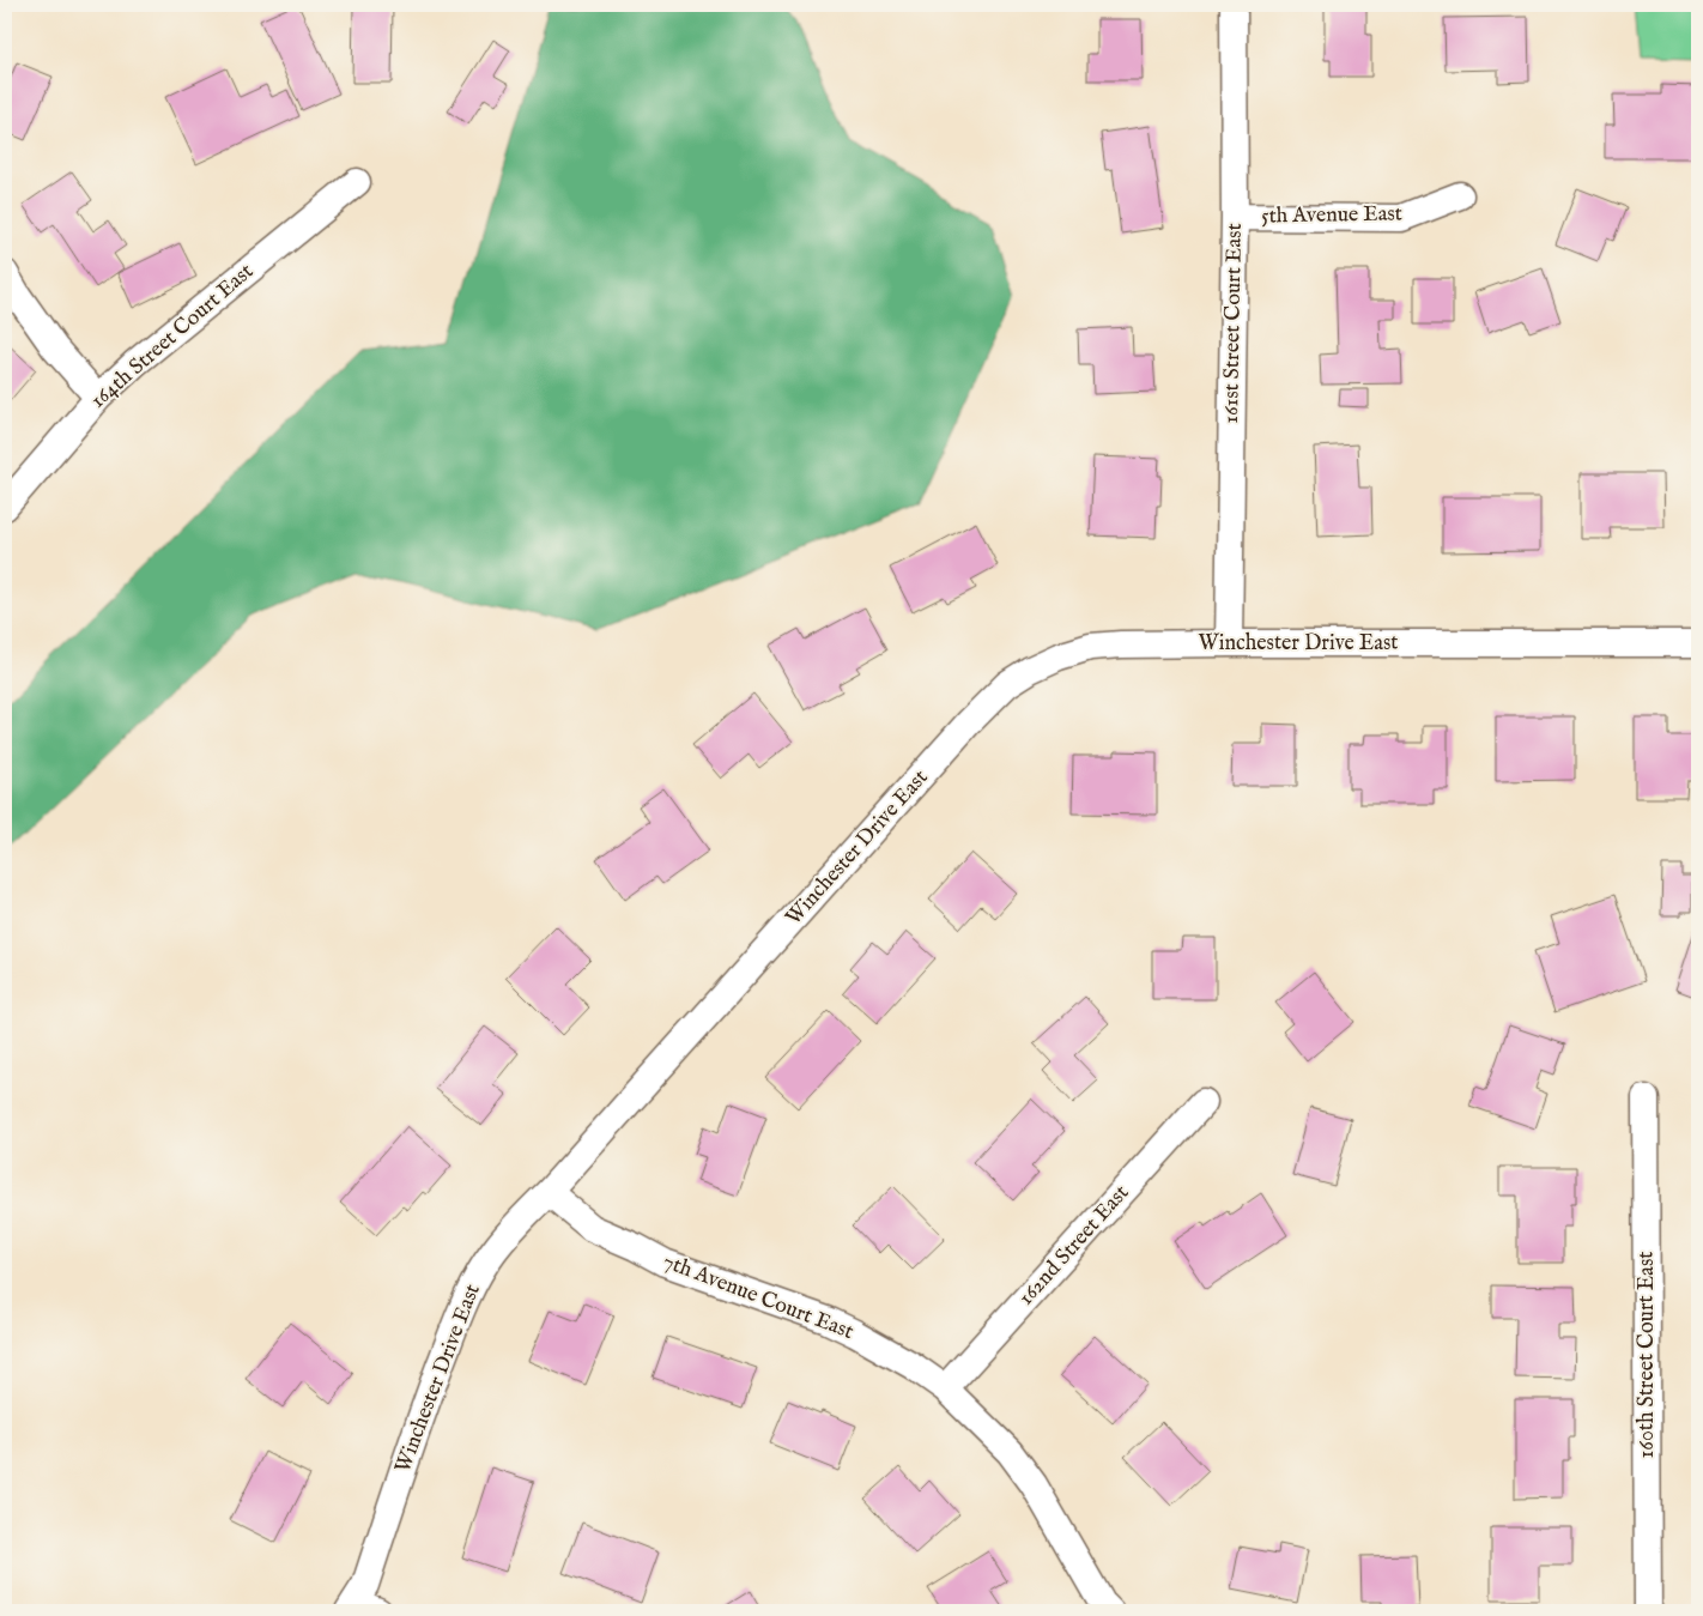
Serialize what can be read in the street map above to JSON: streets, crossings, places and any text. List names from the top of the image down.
{
  "streets": {
    "street": [
      "5th Avenue East",
      "161st Street Court East",
      "164th Street Court East",
      "Winchester Drive East",
      "162nd Street East",
      "7th Avenue Court East",
      "160th Street Court East"
    ]
  },
  "crossings": [
    ["5th Avenue East", "161st Street Court East"],
    ["161st Street Court East", "Winchester Drive East"],
    ["Winchester Drive East", "7th Avenue Court East"],
    ["162nd Street East", "7th Avenue Court East"]
  ]
}
